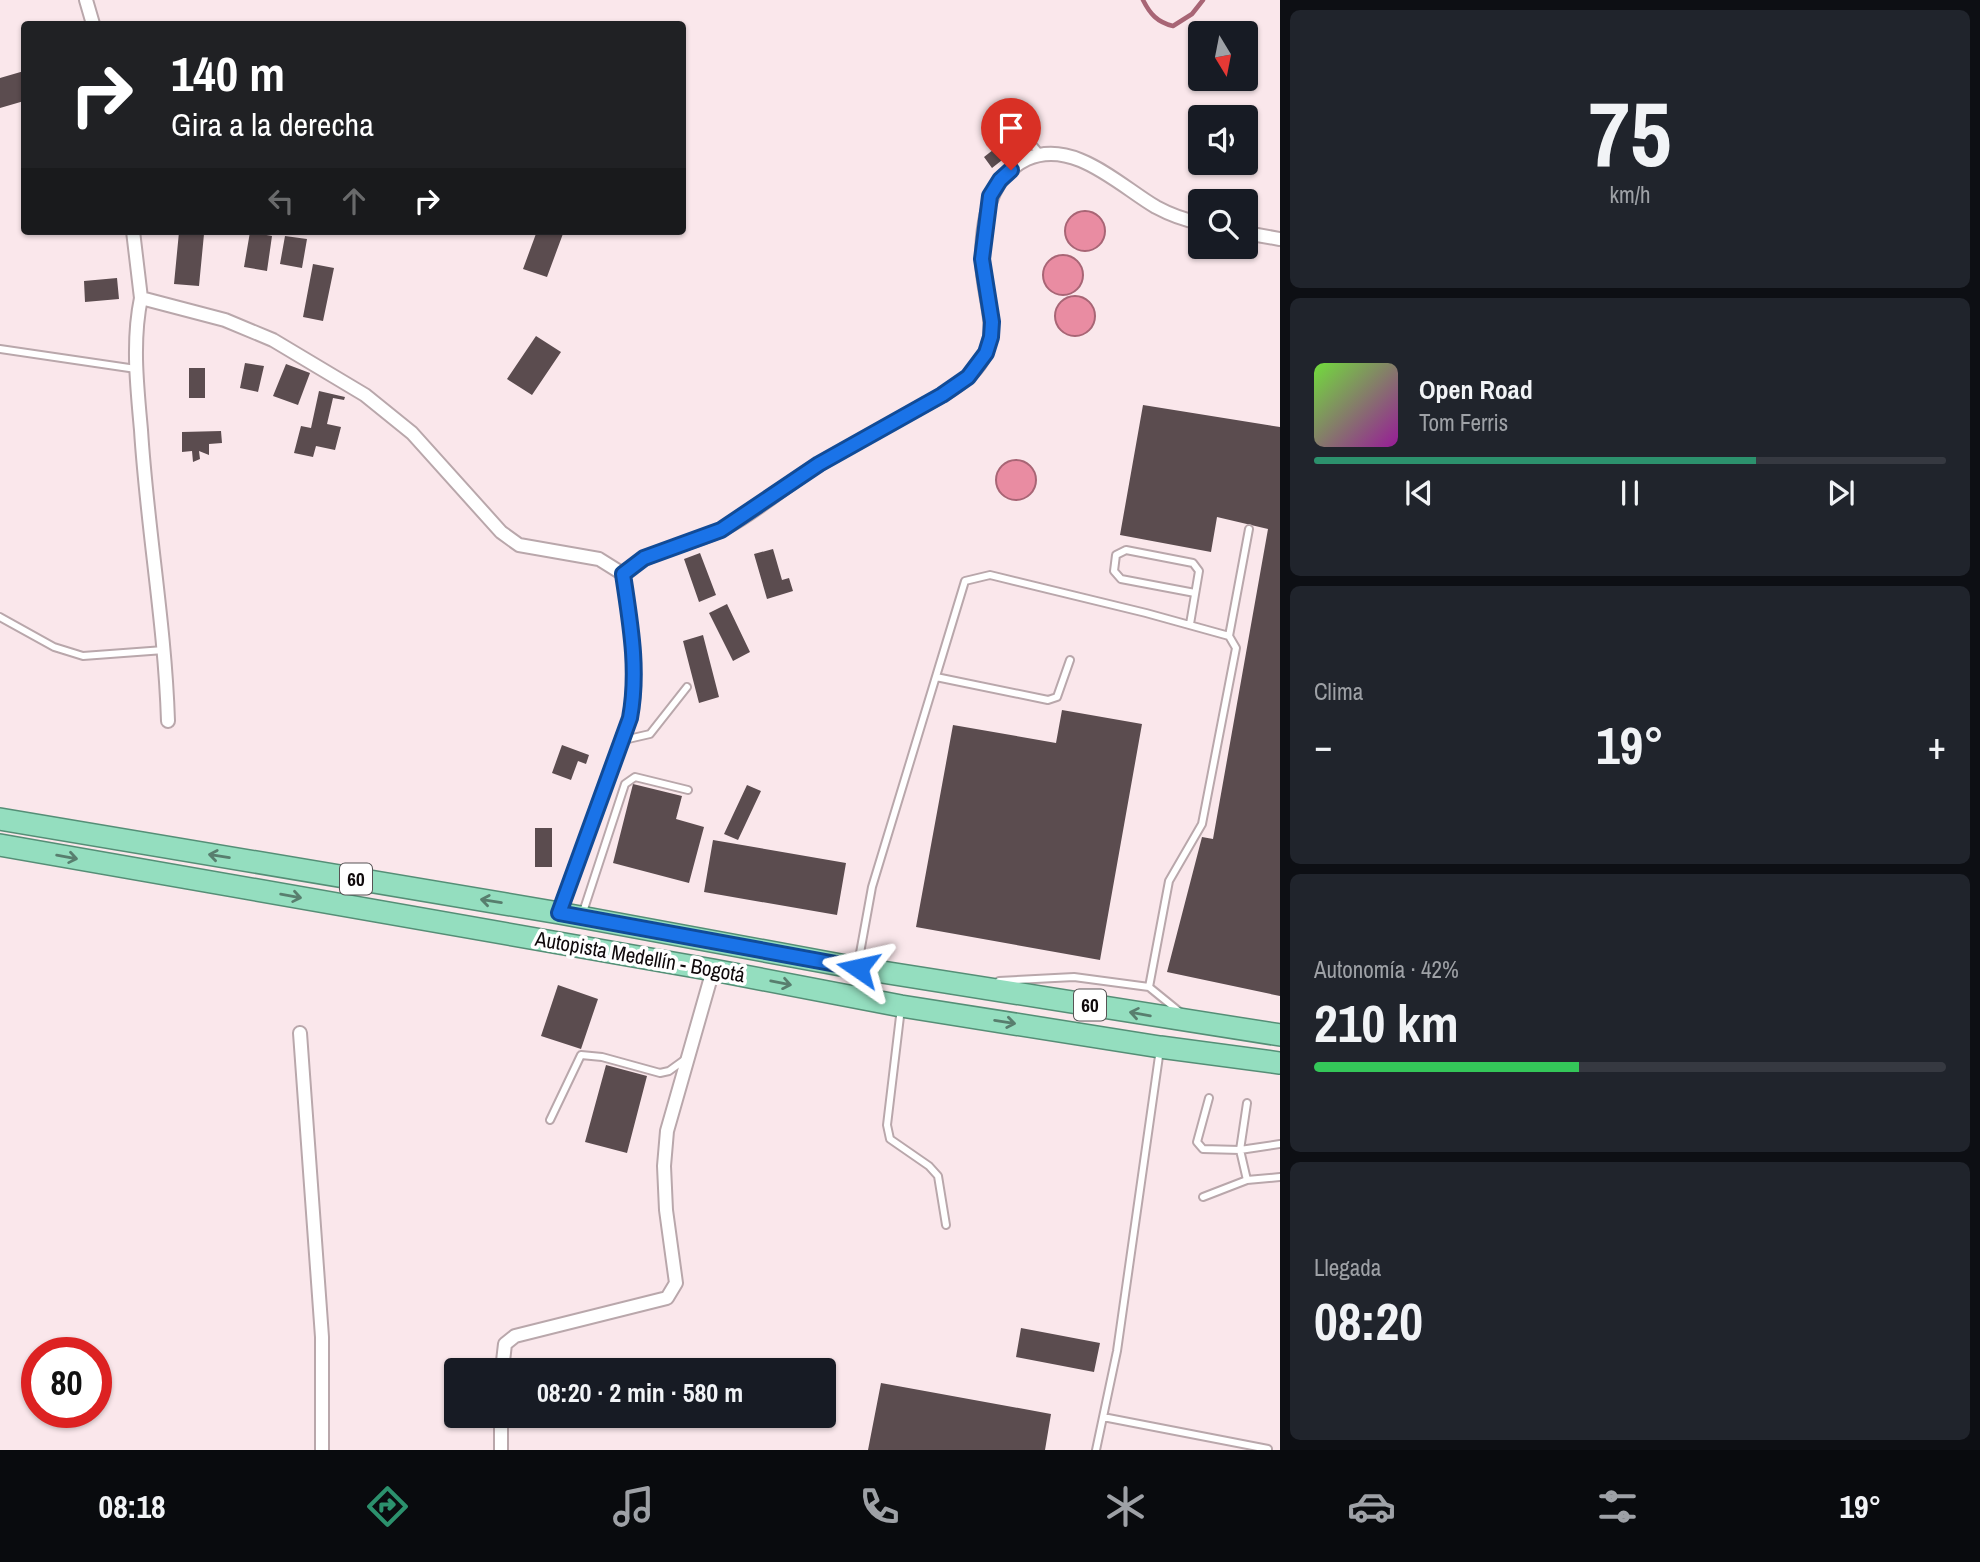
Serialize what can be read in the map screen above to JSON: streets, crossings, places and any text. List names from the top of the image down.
{
  "streets": {
    "highway": ["60", "Autopista Medellín - Bogotá"]
  },
  "north": "bottom",
  "page": {
    "tile": [
      ["75", "km/h"],
      "Clima",
      ["Autonomía · 42%", "210 km"],
      ["Llegada", "08:20"]
    ],
    "turn": ["140 m", "Gira a la derecha"],
    "song": ["Open Road", "Tom Ferris"],
    "heat": ["−", "19°", "+"],
    "limit": "80",
    "trip": "08:20 · 2 min · 580 m",
    "tabs": ["08:18", "19°"]
  }
}
